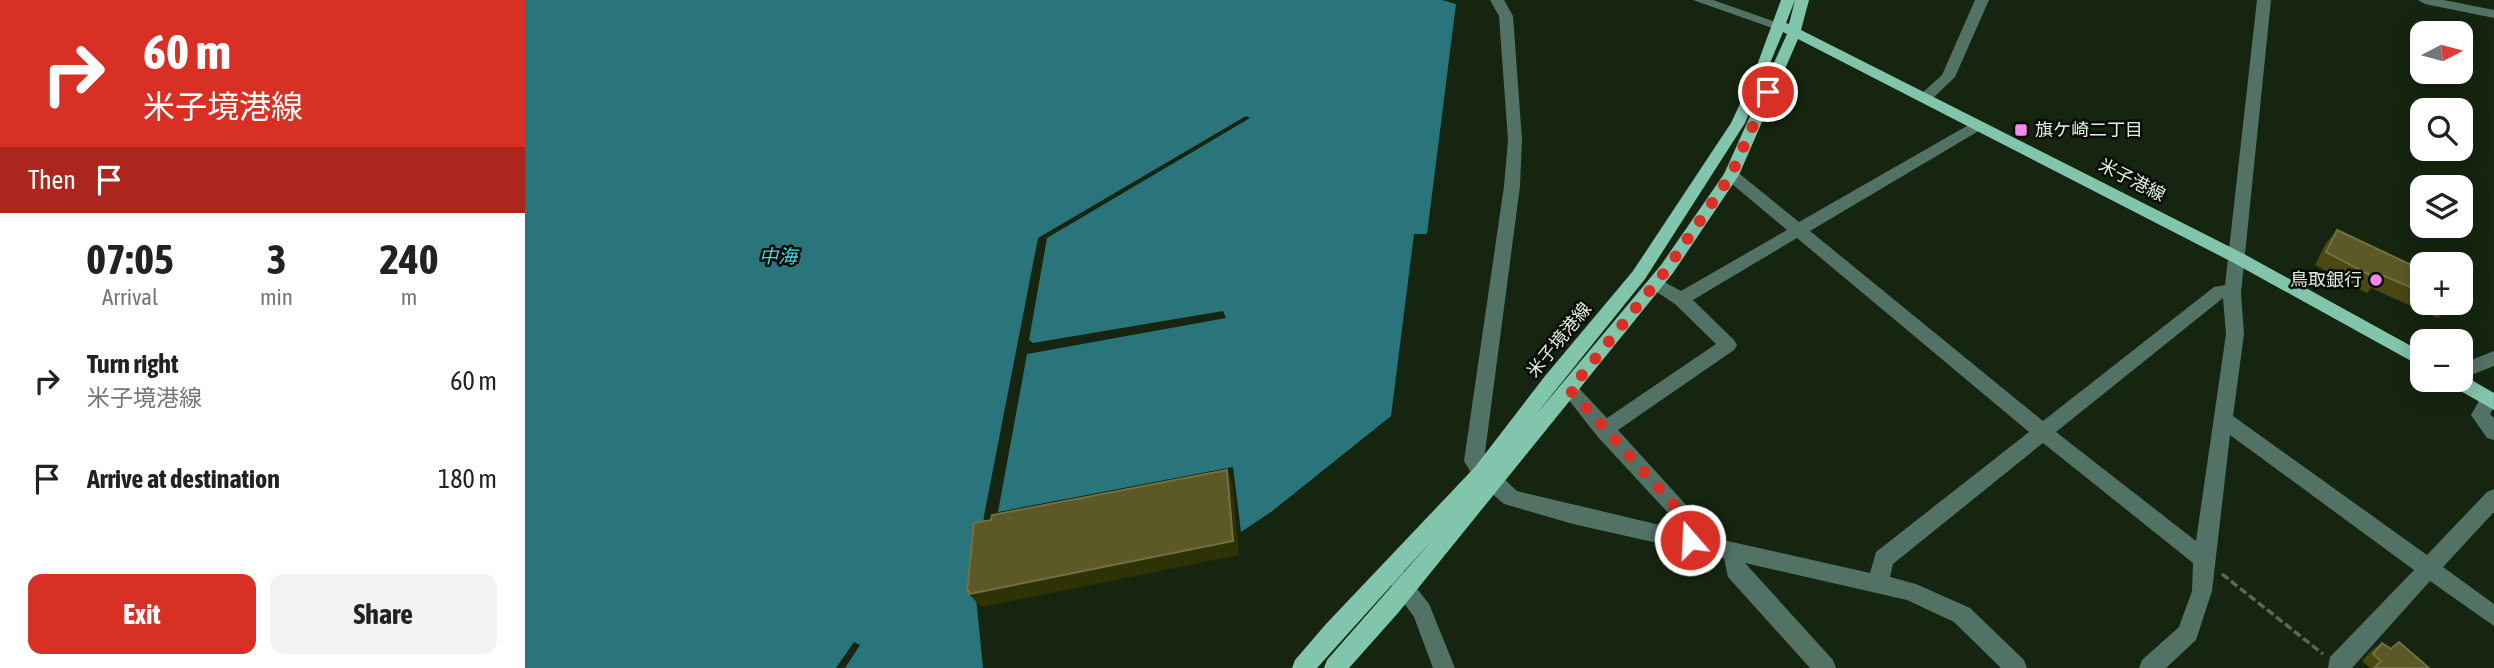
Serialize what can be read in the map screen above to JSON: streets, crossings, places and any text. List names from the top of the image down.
{
  "streets": {
    "main road": ["米子港線", "米子境港線"]
  },
  "crossings": [
    ["米子港線", "米子境港線"]
  ],
  "water": ["中海"],
  "places": {
    "transit": ["旗ケ崎二丁目"],
    "other": ["鳥取銀行"]
  },
  "north": "right",
  "page": {
    "turn": ["60 m", "米子境港線"],
    "map_buttons": ["+", "−"],
    "then": "Then",
    "eta": [
      "07:05",
      "Arrival",
      "3",
      "min",
      "240",
      "m"
    ],
    "list": [
      {
        "name": "Turn right",
        "note": "米子境港線",
        "value": "60 m"
      },
      {
        "name": "Arrive at destination",
        "value": "180 m"
      }
    ],
    "buttons": ["Exit", "Share"]
  }
}
